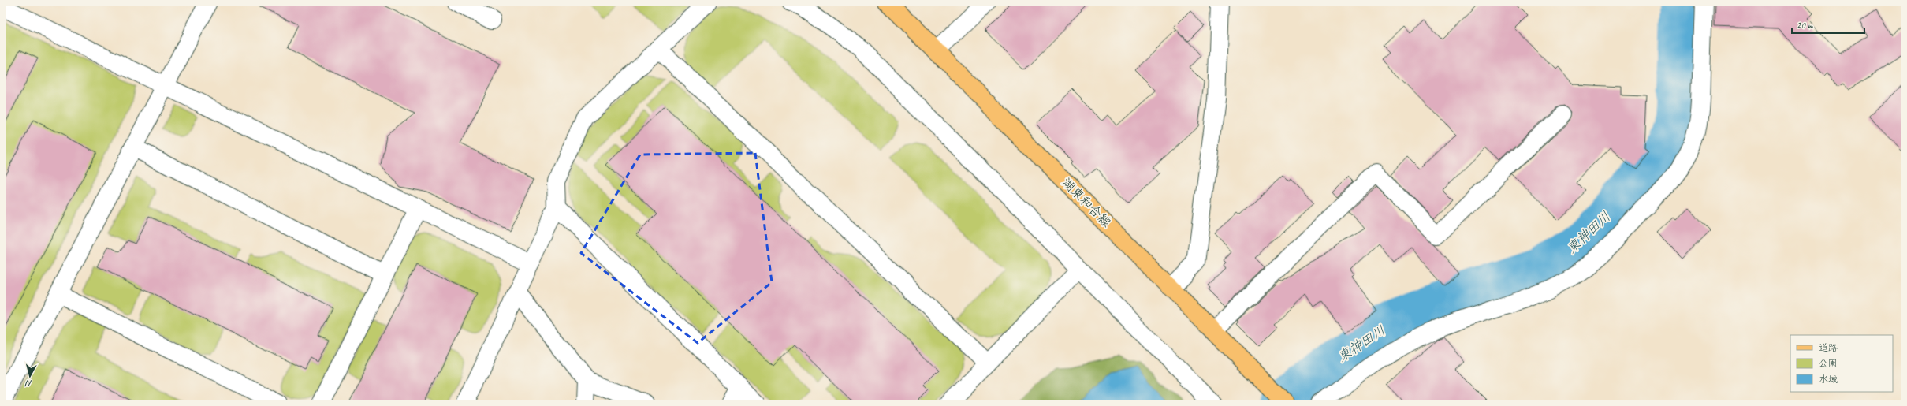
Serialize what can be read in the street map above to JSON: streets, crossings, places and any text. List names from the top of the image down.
{
  "streets": {
    "main road": ["湖東和合線"]
  },
  "water": ["東神田川"],
  "legend": ["道路", "公園", "水域"],
  "scale_bar": "20 m",
  "north": "bottom"
}
